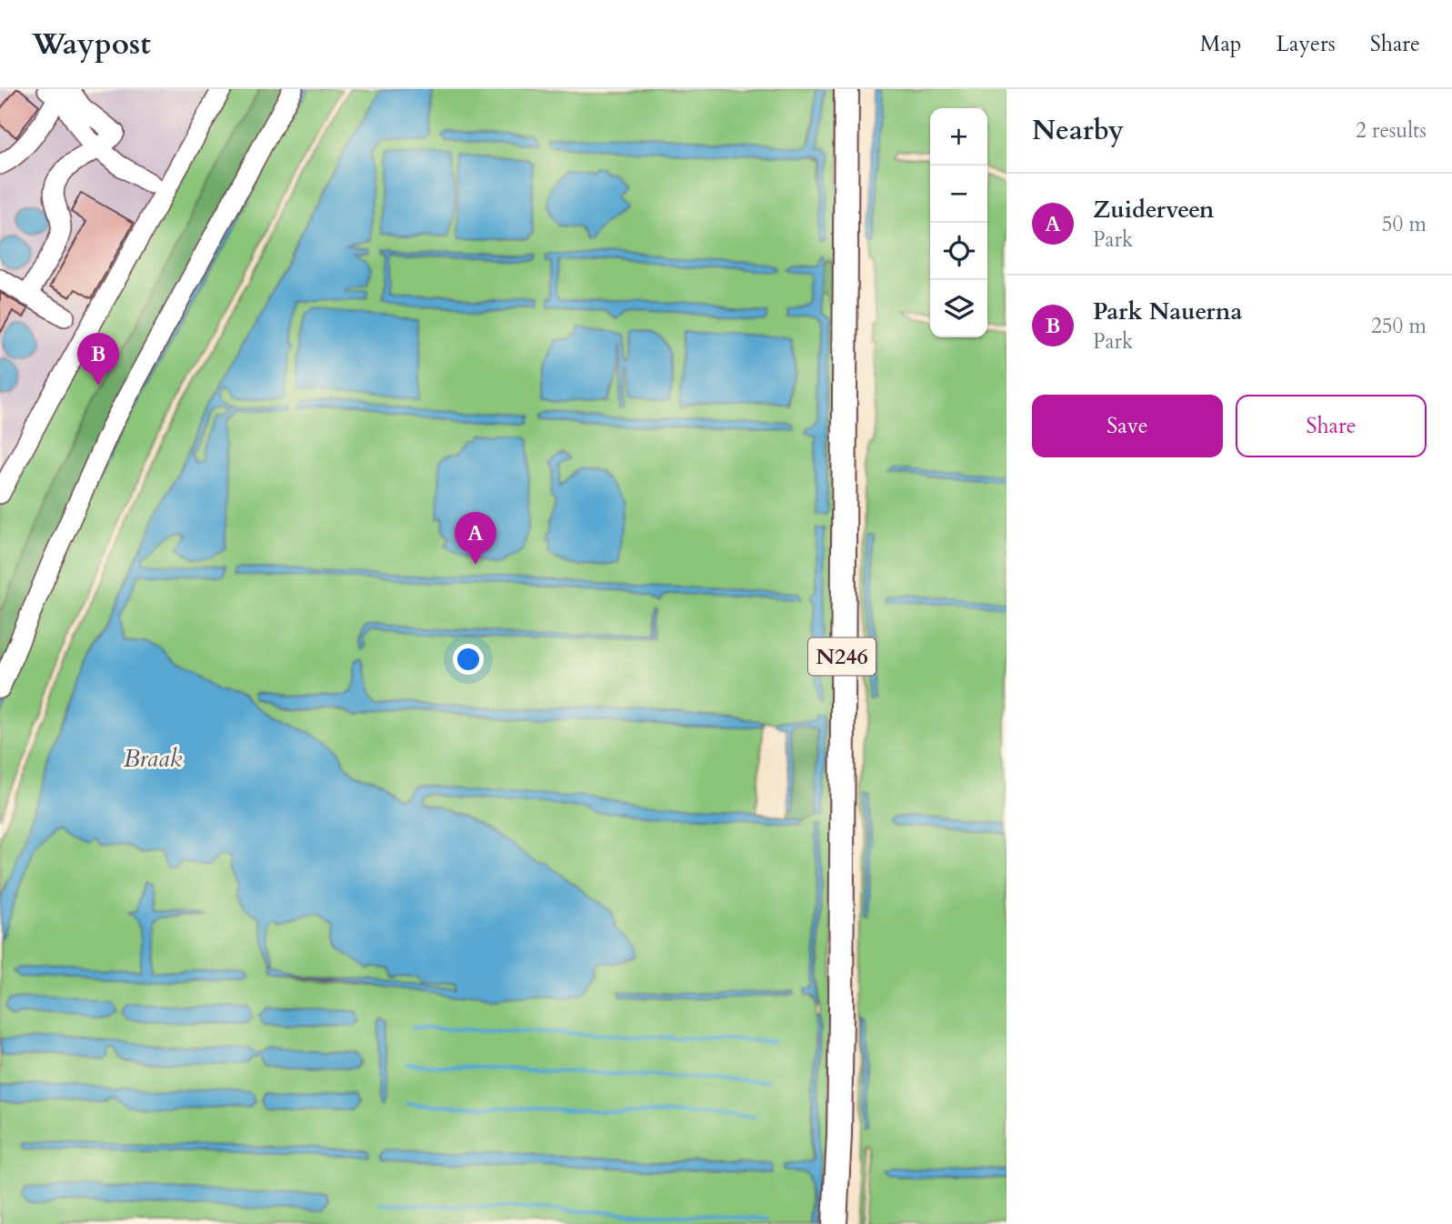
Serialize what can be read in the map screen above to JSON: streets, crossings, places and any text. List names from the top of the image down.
{
  "streets": {
    "main road": ["N246"]
  },
  "water": ["Braak"],
  "page": {
    "header": "Waypost",
    "nav": ["Map", "Layers", "Share"],
    "heading": ["Nearby", "2 results"],
    "map_buttons": ["+", "−"],
    "list": [
      {
        "mark": "A",
        "name": "Zuiderveen",
        "note": "Park",
        "value": "50 m"
      },
      {
        "mark": "B",
        "name": "Park Nauerna",
        "note": "Park",
        "value": "250 m"
      }
    ],
    "pins": ["B", "A"],
    "buttons": ["Save", "Share"]
  }
}
